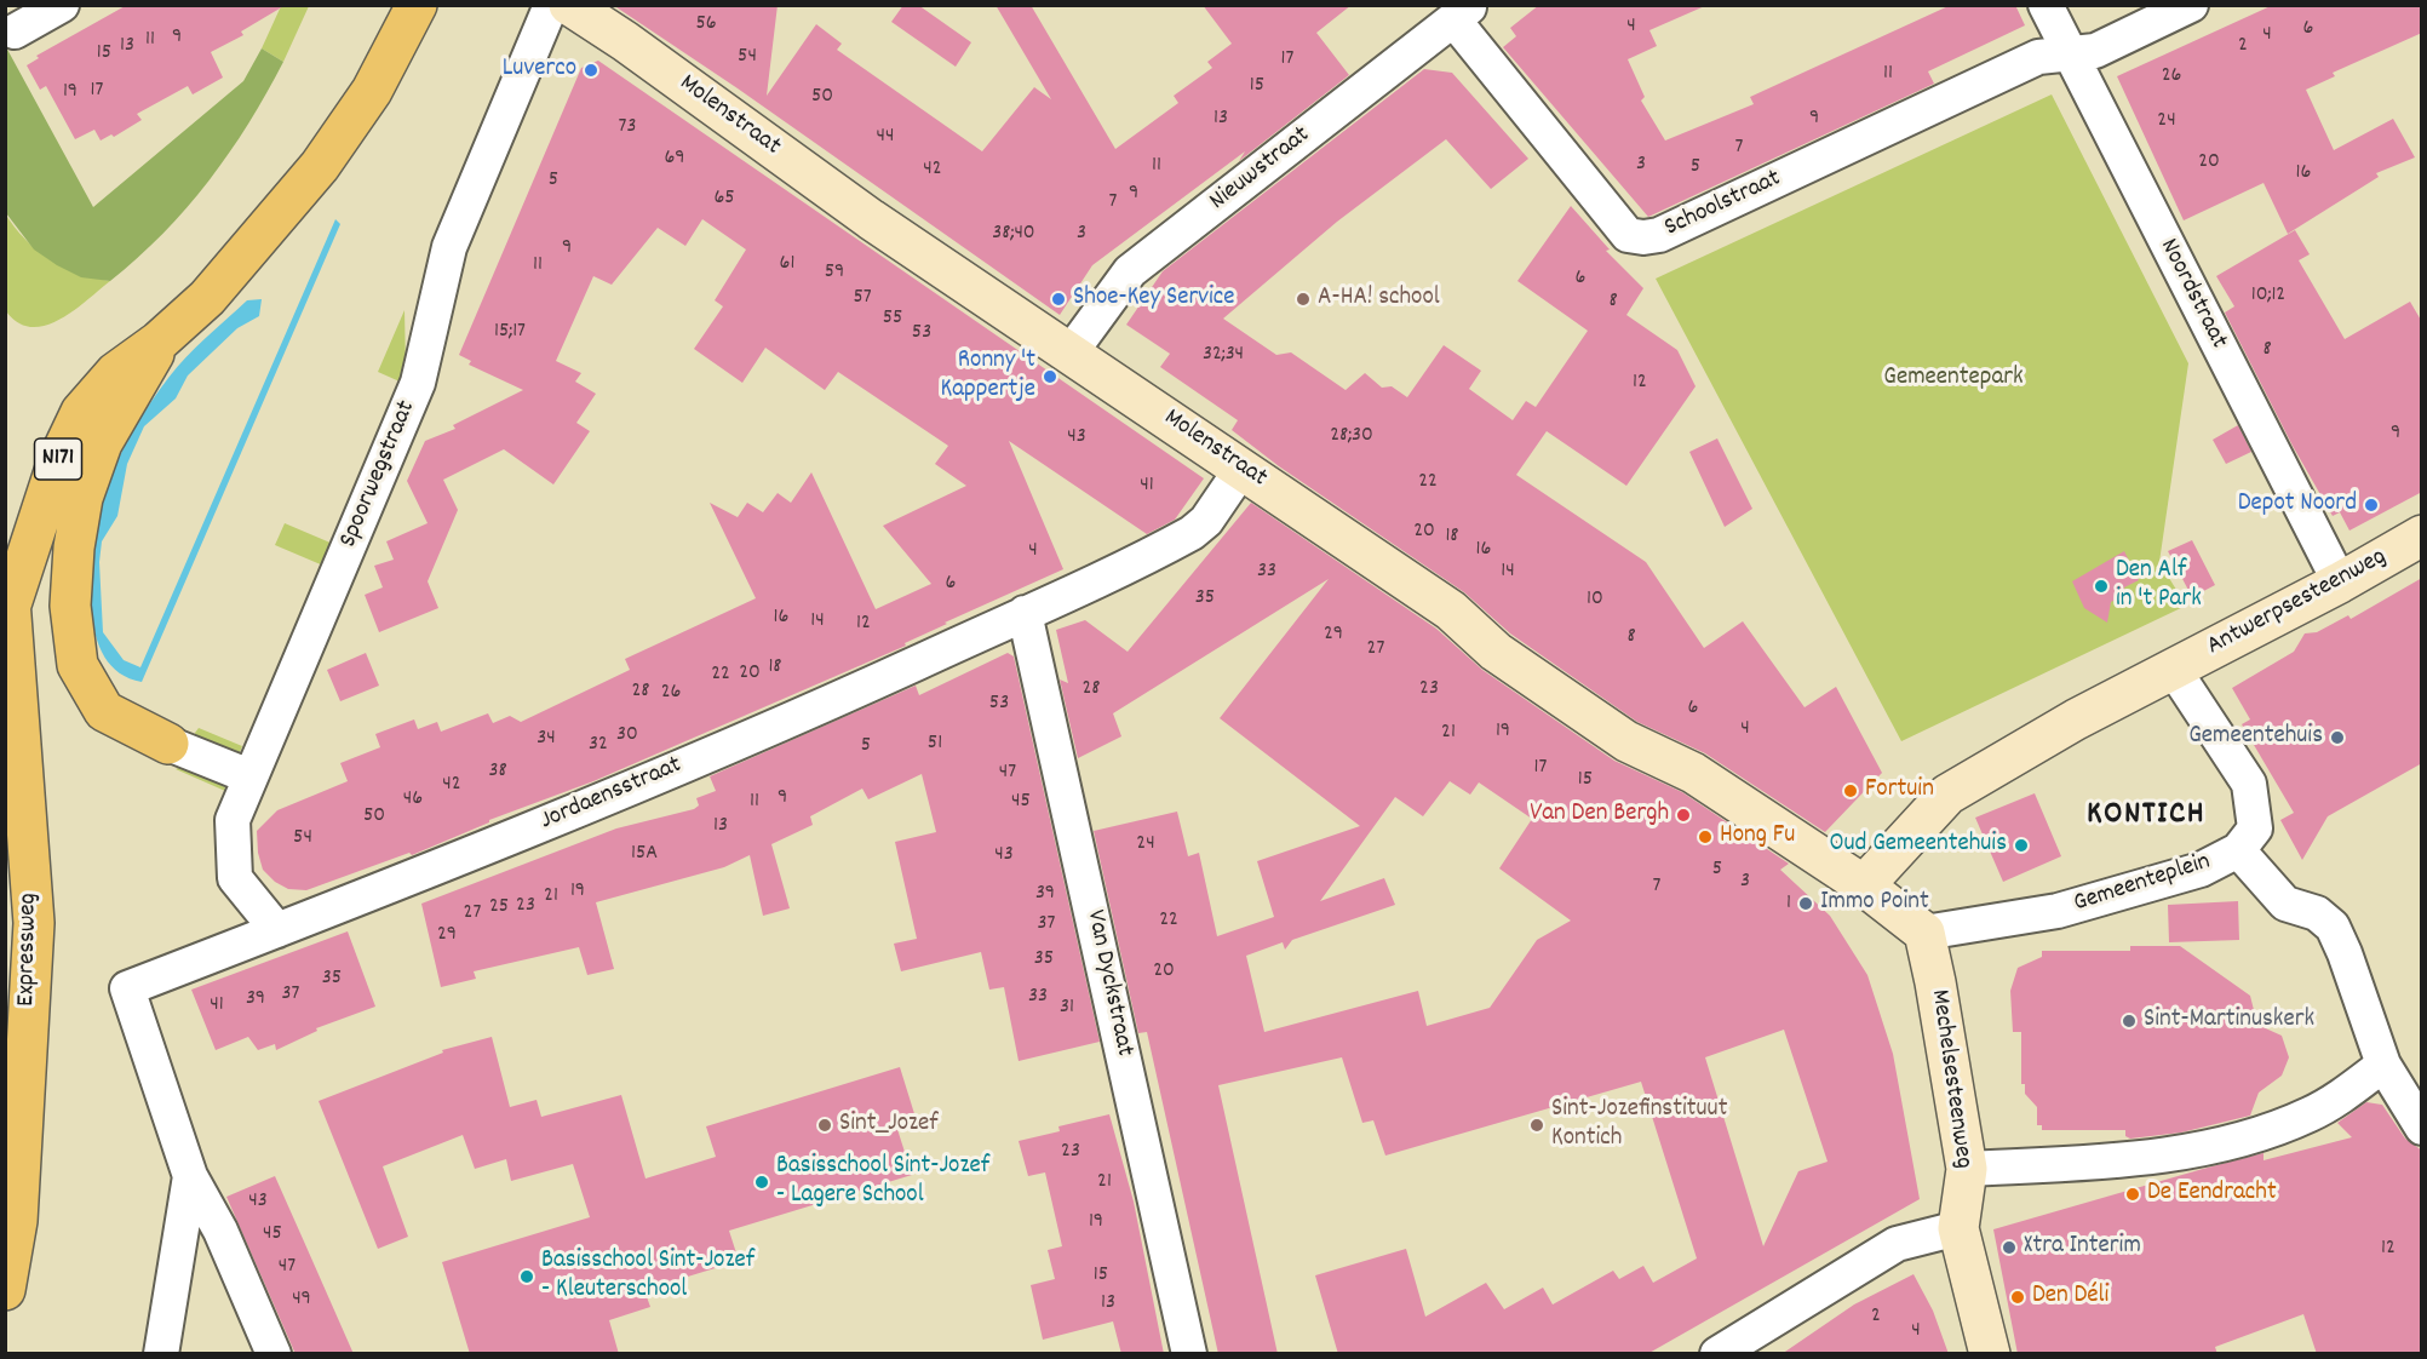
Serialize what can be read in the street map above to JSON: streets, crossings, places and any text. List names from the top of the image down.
{
  "streets": {
    "highway": ["N171", "Expressweg"],
    "street": [
      "Molenstraat",
      "Nieuwstraat",
      "Schoolstraat",
      "Noordstraat",
      "Spoorwegstraat",
      "Antwerpsesteenweg",
      "Jordaensstraat",
      "Gemeenteplein",
      "Van Dyckstraat",
      "Mechelsesteenweg"
    ]
  },
  "crossings": [
    ["Molenstraat", "Nieuwstraat"],
    ["Molenstraat", "Jordaensstraat"],
    ["Nieuwstraat", "Schoolstraat"],
    ["Schoolstraat", "Noordstraat"],
    ["Noordstraat", "Antwerpsesteenweg"],
    ["N171", "Expressweg"],
    ["Spoorwegstraat", "Jordaensstraat"],
    ["Antwerpsesteenweg", "Gemeenteplein"],
    ["Jordaensstraat", "Van Dyckstraat"],
    ["Gemeenteplein", "Mechelsesteenweg"]
  ],
  "districts": ["KONTICH"],
  "parks": ["Gemeentepark"],
  "places": [
    "Luverco",
    "Shoe-Key Service",
    "A-HA! school",
    "Ronny 't Kappertje",
    "Depot Noord",
    "Den Alf in 't Park",
    "Gemeentehuis",
    "Fortuin",
    "Van Den Bergh",
    "Hong Fu",
    "Oud Gemeentehuis",
    "Immo Point",
    "Sint-Martinuskerk",
    "Sint_Jozef",
    "Sint-Jozefinstituut Kontich",
    "Basisschool Sint-Jozef - Lagere School",
    "De Eendracht",
    "Xtra Interim",
    "Basisschool Sint-Jozef - Kleuterschool",
    "Den Déli"
  ],
  "house_numbers": [
    "56",
    "4",
    "6",
    "4",
    "9",
    "11",
    "13",
    "2",
    "15",
    "54",
    "17",
    "11",
    "26",
    "15",
    "17",
    "19",
    "50",
    "13",
    "9",
    "24",
    "73",
    "44",
    "7",
    "69",
    "20",
    "3",
    "11",
    "5",
    "42",
    "16",
    "5",
    "9",
    "65",
    "7",
    "38;40",
    "3",
    "9",
    "61",
    "11",
    "59",
    "6",
    "10;12",
    "57",
    "8",
    "55",
    "15;17",
    "53",
    "8",
    "32;34",
    "12",
    "9",
    "28;30",
    "43",
    "22",
    "41",
    "20",
    "18",
    "16",
    "4",
    "33",
    "14",
    "6",
    "35",
    "10",
    "16",
    "14",
    "12",
    "29",
    "8",
    "27",
    "18",
    "20",
    "22",
    "28",
    "23",
    "28",
    "26",
    "53",
    "6",
    "4",
    "19",
    "21",
    "30",
    "34",
    "51",
    "32",
    "5",
    "17",
    "38",
    "47",
    "15",
    "42",
    "9",
    "46",
    "11",
    "45",
    "50",
    "13",
    "54",
    "24",
    "15A",
    "43",
    "5",
    "3",
    "7",
    "19",
    "39",
    "21",
    "1",
    "23",
    "25",
    "27",
    "22",
    "37",
    "29",
    "35",
    "20",
    "35",
    "37",
    "33",
    "39",
    "41",
    "31",
    "23",
    "21",
    "43",
    "19",
    "45",
    "12",
    "47",
    "15",
    "49",
    "13",
    "2",
    "4"
  ]
}
